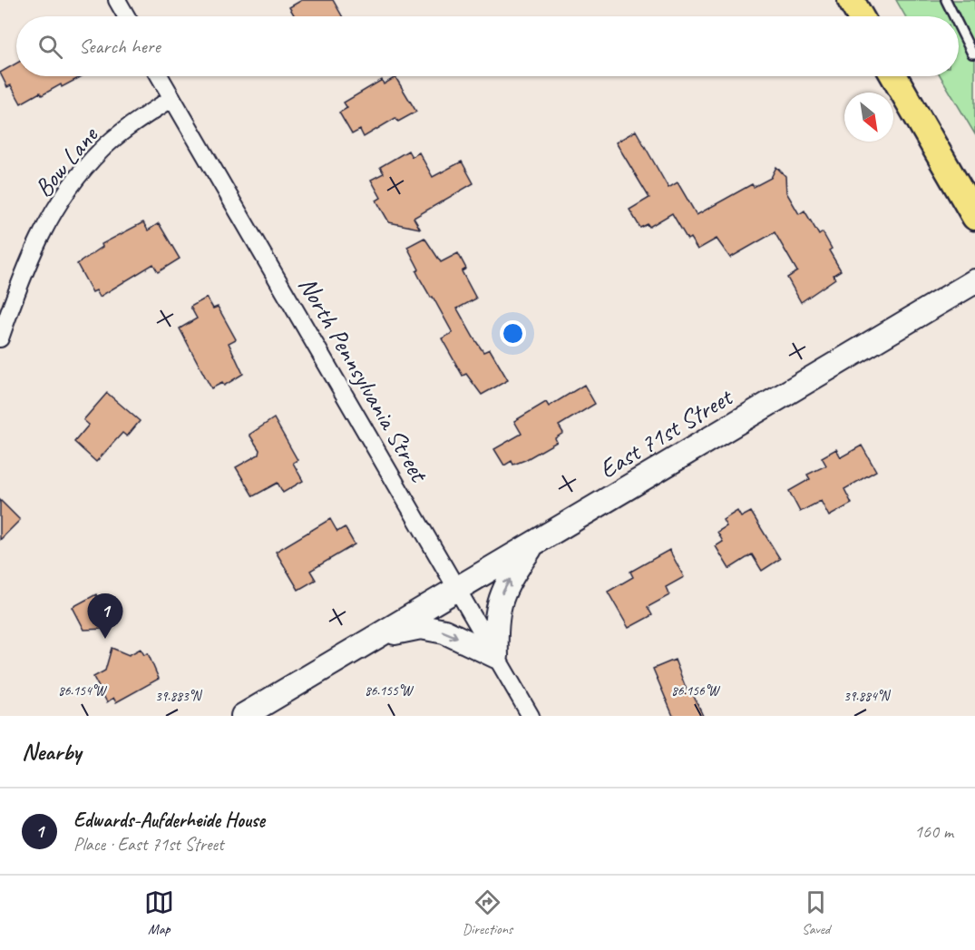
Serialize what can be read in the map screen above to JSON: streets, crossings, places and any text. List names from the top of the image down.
{
  "streets": {
    "main road": ["East 71st Street"],
    "street": ["Bow Lane", "North Pennsylvania Street"]
  },
  "crossings": [
    ["Bow Lane", "North Pennsylvania Street"],
    ["North Pennsylvania Street", "East 71st Street"]
  ],
  "north": "bottom right",
  "page": {
    "search": "Search here",
    "pins": "1",
    "heading": "Nearby",
    "list": [
      {
        "mark": "1",
        "name": "Edwards-Aufderheide House",
        "note": "Place · East 71st Street",
        "value": "160 m"
      }
    ],
    "nav": ["Map", "Directions", "Saved"]
  },
  "coordinates": [
    "86.154°W",
    "86.155°W",
    "86.156°W",
    "39.883°N",
    "39.884°N"
  ]
}
